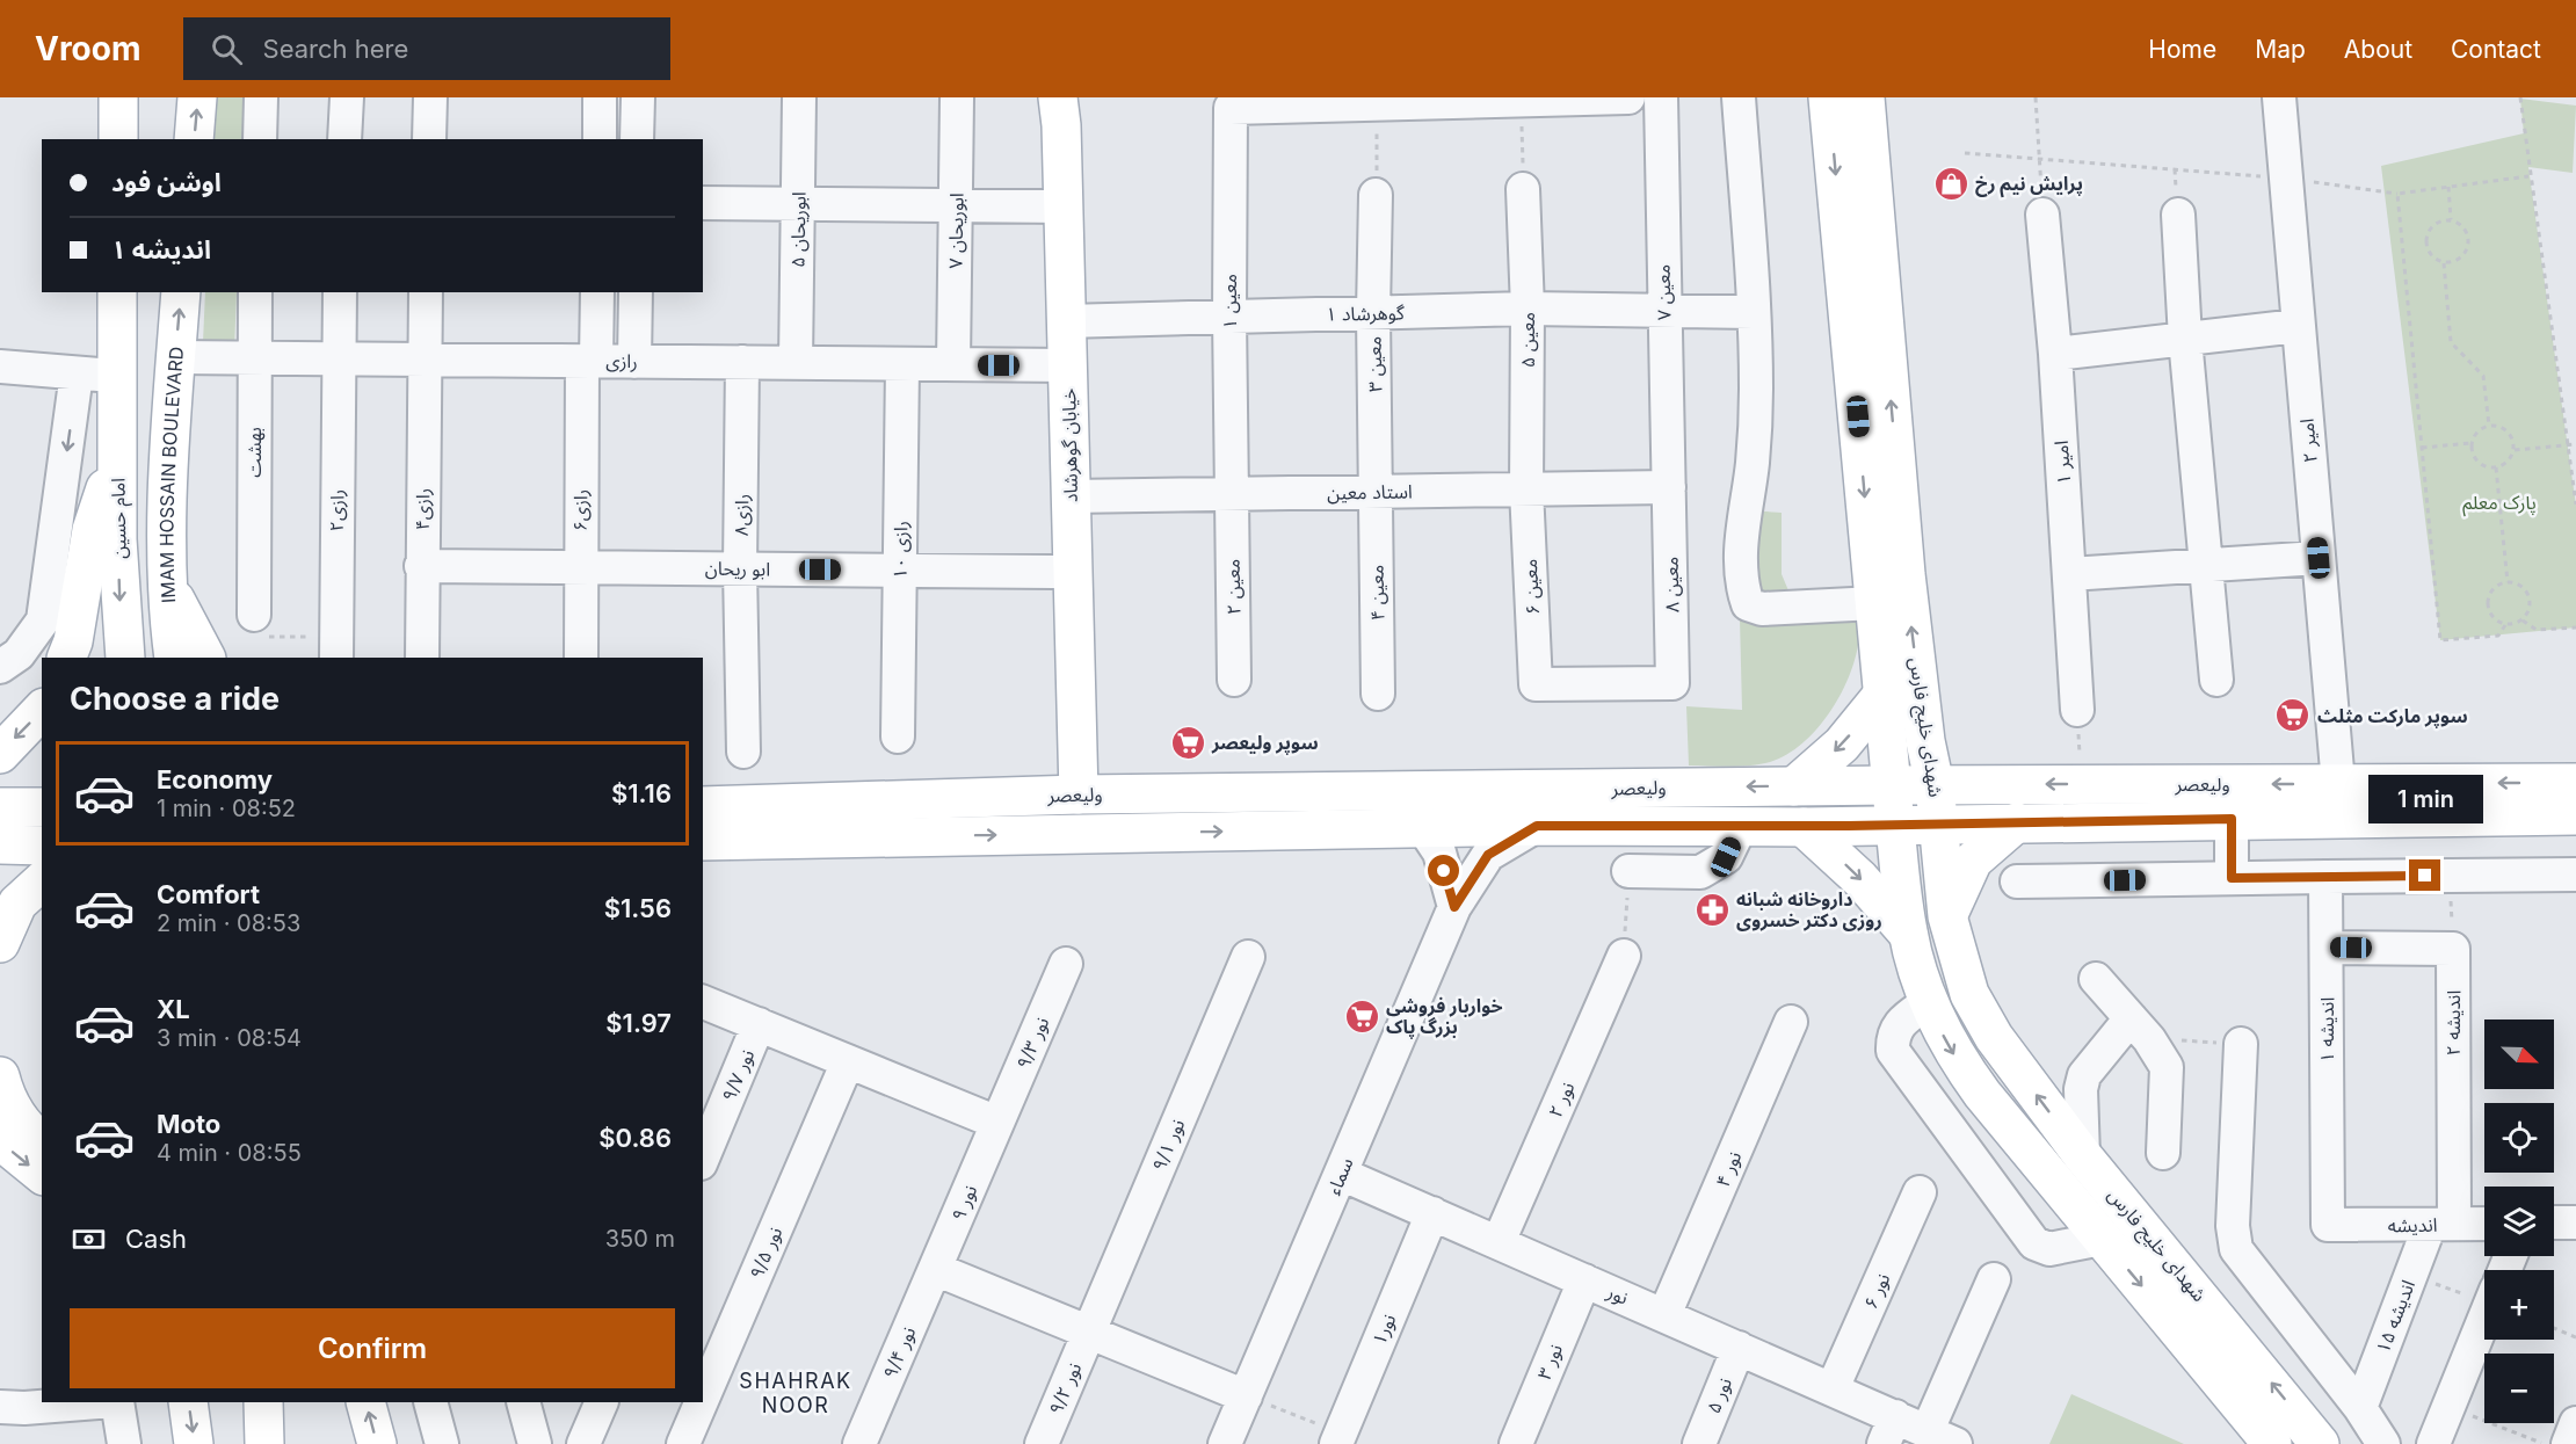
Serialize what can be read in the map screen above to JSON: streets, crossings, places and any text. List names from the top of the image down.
{
  "streets": {
    "main road": [
      "خیابان گوهرشاد",
      "IMAM HOSSAIN BOULEVARD",
      "امام حسین",
      "شهدای خلیج فارس",
      "ولیعصر"
    ],
    "street": [
      "ابوریحان ۵",
      "ابوریحان ۷",
      "معین ۷",
      "معین ۱",
      "گوهرشاد ۱",
      "معین ۵",
      "رازی",
      "معین ۳",
      "امیر ۲",
      "بهشت",
      "امیر ۱",
      "استاد معین",
      "رازی۴",
      "رازی۲",
      "رازی۶",
      "رازی۸",
      "رازی ۱۰",
      "ابو ریحان",
      "معین ۸",
      "معین ۲",
      "معین ۶",
      "معین ۴",
      "اندیشه ۲",
      "اندیشه ۱",
      "نور ۹/۳",
      "نور ۹/۷",
      "نور ۲",
      "نور ۹/۱",
      "نور ۴",
      "سماء",
      "نور ۹",
      "اندیشه",
      "نور ۹/۵",
      "نور ۶",
      "نور",
      "اندیشه ۱۵",
      "نور۱",
      "نور ۹/۴",
      "نور ۳",
      "نور ۹/۲",
      "نور ۵"
    ]
  },
  "crossings": [
    ["ابوریحان ۵", "رازی"],
    ["ابوریحان ۷", "رازی"],
    ["معین ۷", "گوهرشاد ۱"],
    ["معین ۷", "استاد معین"],
    ["معین ۷", "معین ۸"],
    ["معین ۱", "گوهرشاد ۱"],
    ["معین ۱", "استاد معین"],
    ["معین ۱", "معین ۲"],
    ["گوهرشاد ۱", "معین ۵"],
    ["گوهرشاد ۱", "معین ۳"],
    ["گوهرشاد ۱", "خیابان گوهرشاد"],
    ["معین ۵", "استاد معین"],
    ["معین ۵", "معین ۶"],
    ["رازی", "خیابان گوهرشاد"],
    ["رازی", "بهشت"],
    ["رازی", "IMAM HOSSAIN BOULEVARD"],
    ["رازی", "رازی۴"],
    ["رازی", "رازی۲"],
    ["رازی", "رازی۶"],
    ["رازی", "رازی۸"],
    ["رازی", "رازی ۱۰"],
    ["معین ۳", "استاد معین"],
    ["معین ۳", "معین ۴"],
    ["امیر ۲", "ولیعصر"],
    ["خیابان گوهرشاد", "استاد معین"],
    ["خیابان گوهرشاد", "ولیعصر"],
    ["استاد معین", "معین ۸"],
    ["استاد معین", "معین ۲"],
    ["استاد معین", "معین ۶"],
    ["استاد معین", "معین ۴"],
    ["رازی۴", "ابو ریحان"],
    ["رازی۶", "ابو ریحان"],
    ["رازی۸", "ابو ریحان"],
    ["رازی ۱۰", "ابو ریحان"],
    ["معین ۸", "معین ۶"],
    ["شهدای خلیج فارس", "ولیعصر"],
    ["ولیعصر", "سماء"],
    ["اندیشه ۲", "اندیشه"],
    ["اندیشه ۲", "اندیشه ۱۵"],
    ["اندیشه ۱", "اندیشه"],
    ["نور ۹/۳", "نور ۹"],
    ["نور ۲", "نور"],
    ["نور ۹/۱", "نور ۹/۲"],
    ["نور ۴", "نور"],
    ["سماء", "نور"],
    ["نور ۹", "نور ۹/۴"],
    ["اندیشه", "اندیشه ۱۵"],
    ["نور ۶", "نور"],
    ["نور", "نور۱"],
    ["نور", "نور ۳"],
    ["نور", "نور ۵"]
  ],
  "districts": ["SHAHRAK NOOR"],
  "parks": ["پارک معلم"],
  "places": {
    "shop": ["پرایش نیم رخ"],
    "supermarket": ["سوپر مارکت مثلث", "سوپر ولیعصر", "خواربار فروشی بزرگ پاک"],
    "pharmacy": ["داروخانه شبانه روزی دکتر خسروی"]
  },
  "north": "bottom right",
  "page": {
    "header": "Vroom",
    "search": "Search here",
    "nav": [
      "Home",
      "Map",
      "About",
      "Contact"
    ],
    "banner": ["اوشن فود", "اندیشه ۱"],
    "heading": "Choose a ride",
    "list": [
      {
        "name": "Economy",
        "note": "1 min · 08:52",
        "value": "$1.16"
      },
      {
        "name": "Comfort",
        "note": "2 min · 08:53",
        "value": "$1.56"
      },
      {
        "name": "XL",
        "note": "3 min · 08:54",
        "value": "$1.97"
      },
      {
        "name": "Moto",
        "note": "4 min · 08:55",
        "value": "$0.86"
      }
    ],
    "bubble": "1 min",
    "map_buttons": ["+", "−"],
    "pay": ["Cash", "350 m"],
    "buttons": "Confirm"
  }
}
